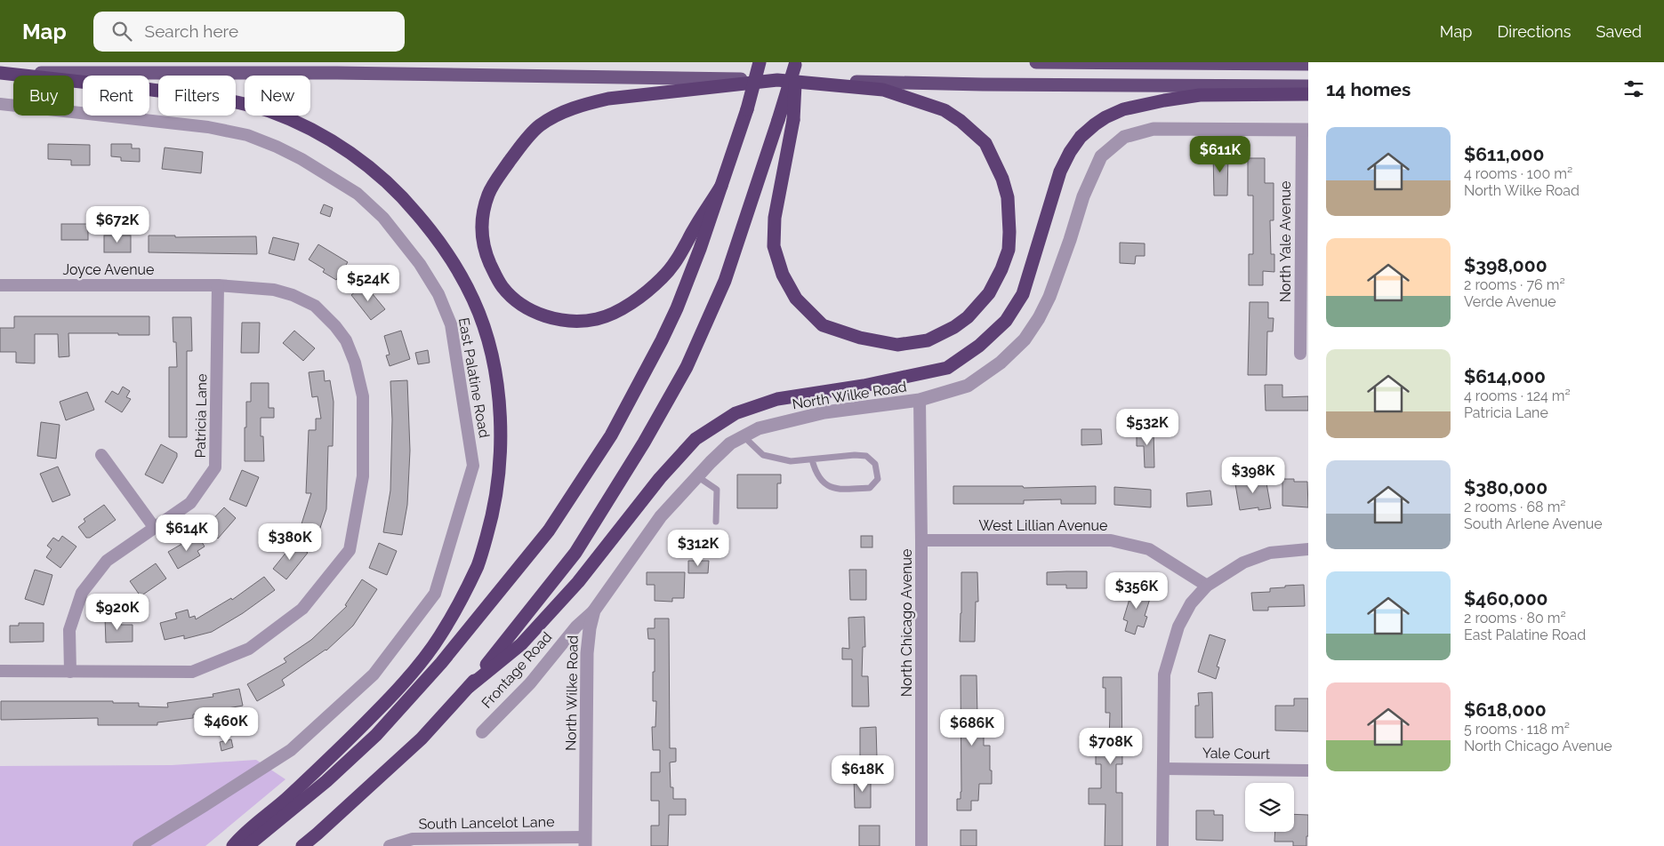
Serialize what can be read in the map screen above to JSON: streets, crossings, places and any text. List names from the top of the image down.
{
  "streets": {
    "street": [
      "North Yale Avenue",
      "Joyce Avenue",
      "East Palatine Road",
      "North Wilke Road",
      "Patricia Lane",
      "West Lillian Avenue",
      "North Chicago Avenue",
      "Frontage Road",
      "Yale Court",
      "South Lancelot Lane"
    ]
  },
  "crossings": [
    ["North Yale Avenue", "North Wilke Road"],
    ["Joyce Avenue", "Patricia Lane"],
    ["North Wilke Road", "North Chicago Avenue"],
    ["North Wilke Road", "Frontage Road"],
    ["North Wilke Road", "South Lancelot Lane"],
    ["West Lillian Avenue", "North Chicago Avenue"]
  ],
  "page": {
    "header": "Map",
    "search": "Search here",
    "nav": ["Map", "Directions", "Saved"],
    "heading": "14 homes",
    "chip": [
      "Buy",
      "Rent",
      "Filters",
      "New"
    ],
    "list": [
      {
        "name": "$611,000",
        "note": "4 rooms · 100 m² · North Wilke Road"
      },
      {
        "name": "$398,000",
        "note": "2 rooms · 76 m² · Verde Avenue"
      },
      {
        "name": "$614,000",
        "note": "4 rooms · 124 m² · Patricia Lane"
      },
      {
        "name": "$380,000",
        "note": "2 rooms · 68 m² · South Arlene Avenue"
      },
      {
        "name": "$460,000",
        "note": "2 rooms · 80 m² · East Palatine Road"
      },
      {
        "name": "$618,000",
        "note": "5 rooms · 118 m² · North Chicago Avenue"
      }
    ],
    "price": [
      "$611K",
      "$672K",
      "$524K",
      "$532K",
      "$398K",
      "$614K",
      "$380K",
      "$312K",
      "$356K",
      "$920K",
      "$460K",
      "$686K",
      "$708K",
      "$618K"
    ]
  }
}
